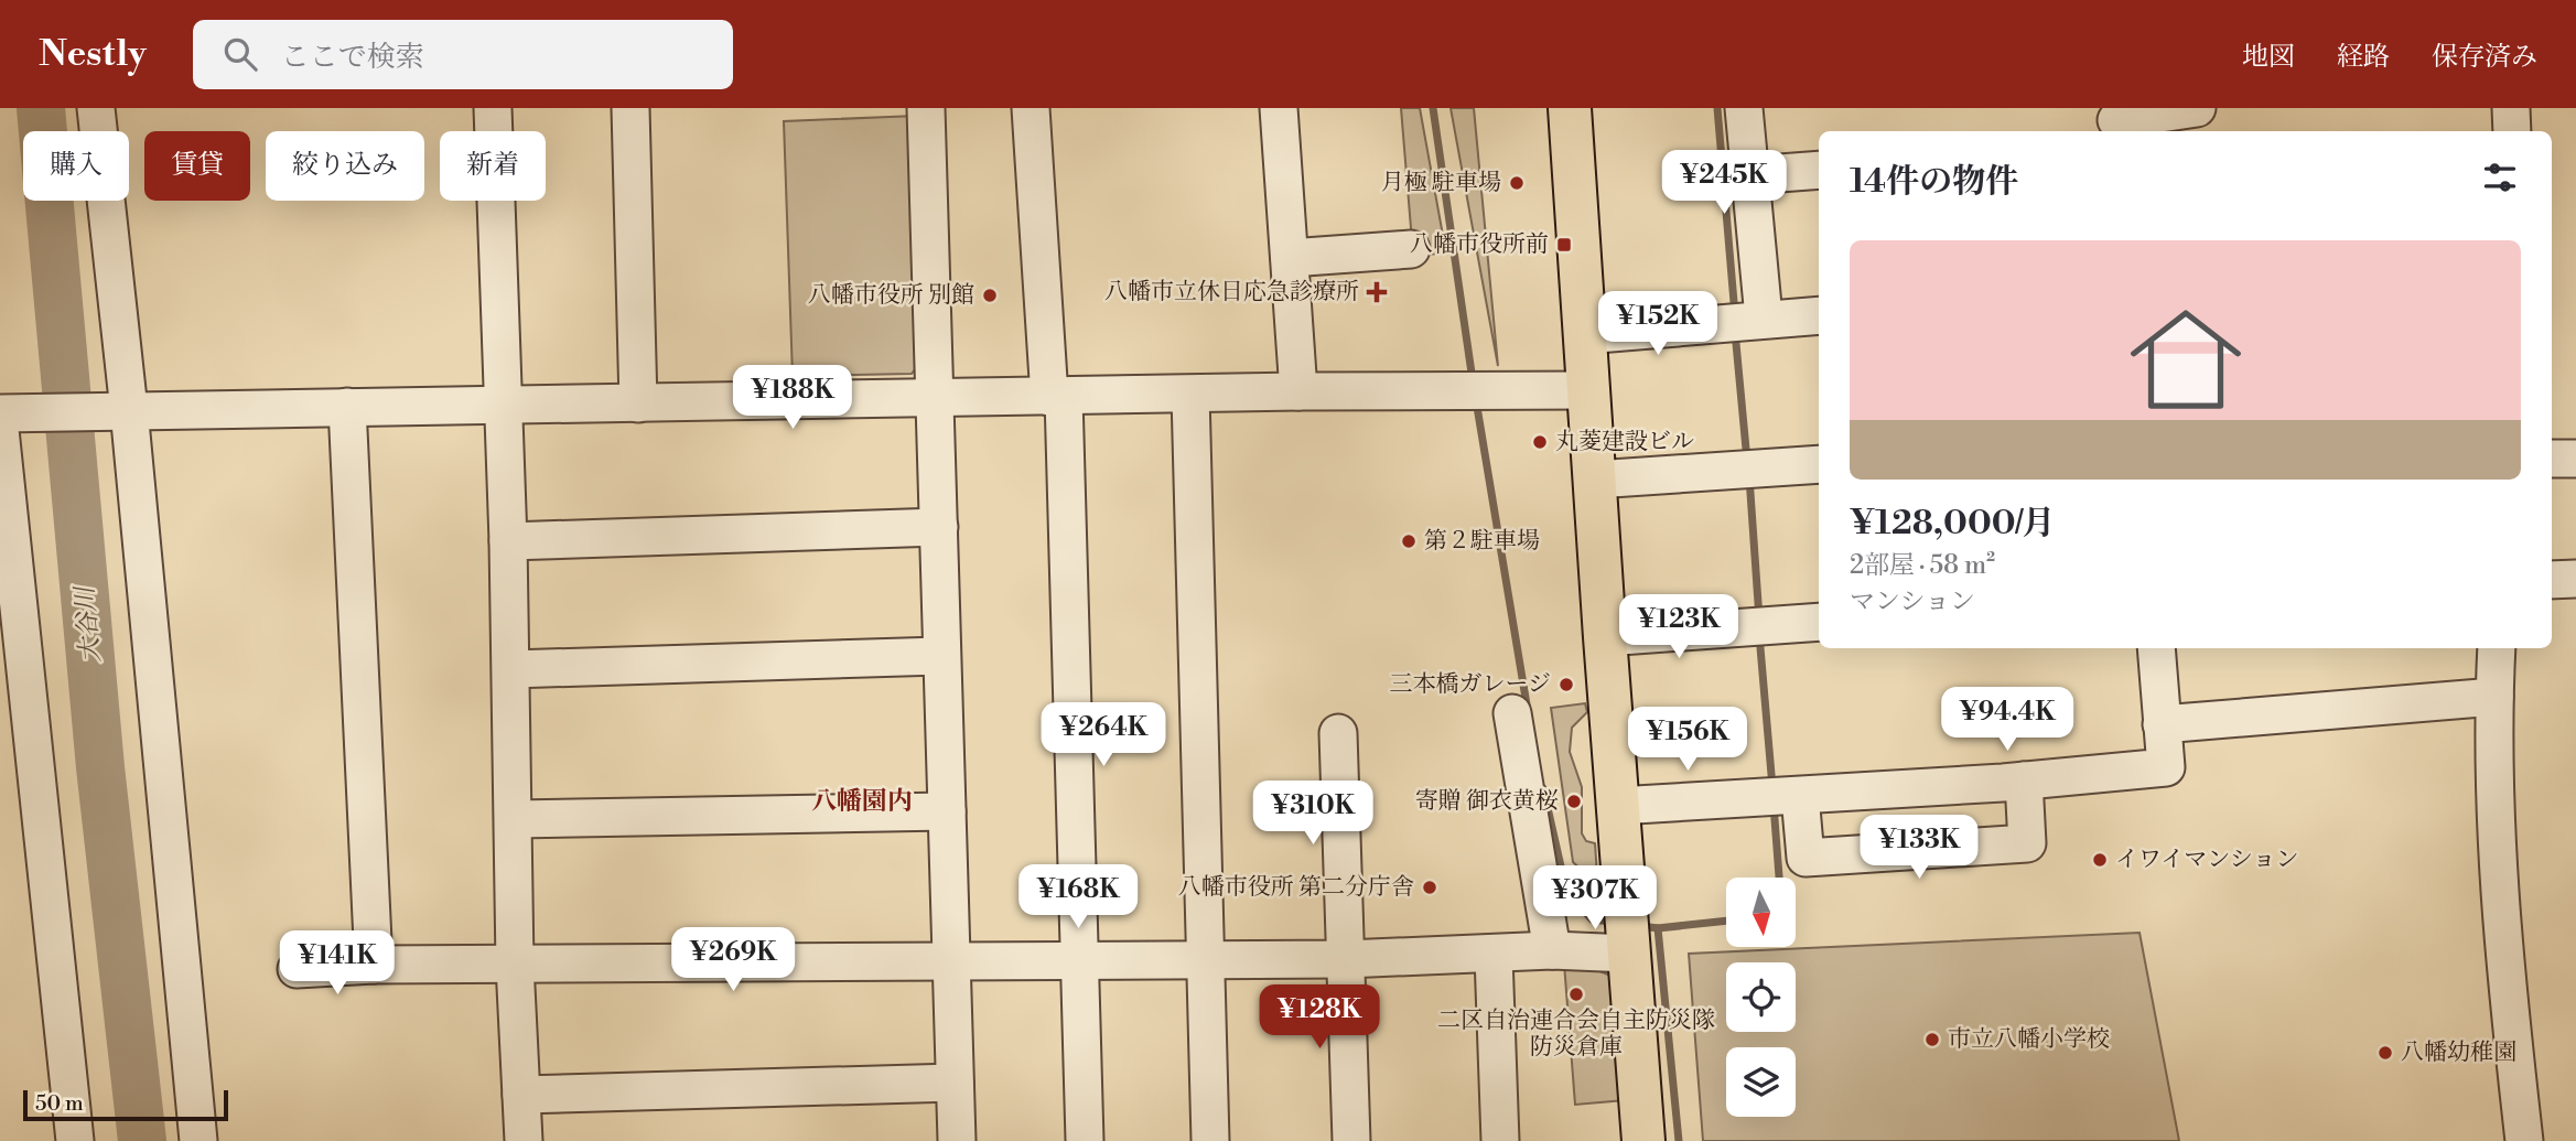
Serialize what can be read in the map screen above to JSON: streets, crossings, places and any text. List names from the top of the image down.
{
  "districts": ["八幡園内"],
  "water": ["大谷川"],
  "places": {
    "other": [
      "月極 駐車場",
      "八幡市役所 別館",
      "丸菱建設ビル",
      "第２駐車場",
      "三本橋ガレージ",
      "寄贈 御衣黄桜",
      "イワイマンション",
      "八幡市役所 第二分庁舎",
      "二区自治連合会自主防災隊 防災倉庫",
      "市立八幡小学校",
      "八幡幼稚園"
    ],
    "transit": ["八幡市役所前"],
    "health": ["八幡市立休日応急診療所"]
  },
  "scale_bar": "50 m",
  "north": "bottom",
  "page": {
    "header": "Nestly",
    "search": "ここで検索",
    "nav": ["地図", "経路", "保存済み"],
    "chip": [
      "購入",
      "賃貸",
      "絞り込み",
      "新着"
    ],
    "heading": "14件の物件",
    "price": [
      "¥245K",
      "¥152K",
      "¥188K",
      "¥123K",
      "¥94.4K",
      "¥264K",
      "¥156K",
      "¥310K",
      "¥133K",
      "¥168K",
      "¥307K",
      "¥269K",
      "¥141K",
      "¥128K"
    ],
    "list": [
      {
        "name": "¥128,000/月",
        "note": "2部屋 · 58 m² · マンション"
      }
    ],
    "scale": "50 m"
  }
}
